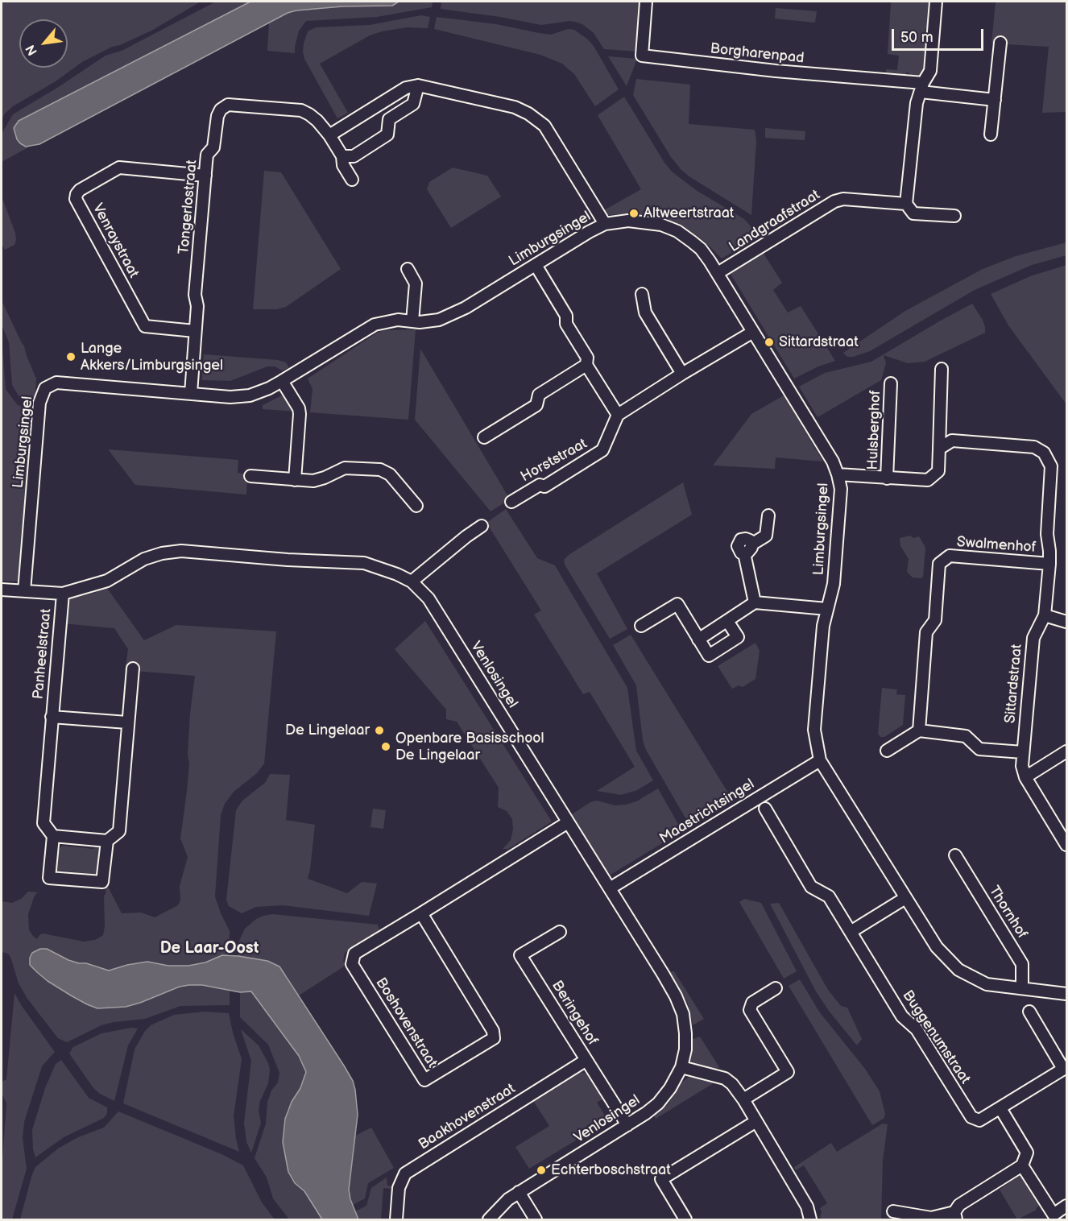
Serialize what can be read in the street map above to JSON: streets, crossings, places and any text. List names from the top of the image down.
{
  "streets": {
    "street": [
      "Borgharenpad",
      "Tongerlostraat",
      "Landgraafstraat",
      "Limburgsingel",
      "Venraystraat",
      "Hulsberghof",
      "Horststraat",
      "Swalmenhof",
      "Panheelstraat",
      "Venlosingel",
      "Sittardstraat",
      "Maastrichtsingel",
      "Thornhof",
      "Beringehof",
      "Boshovenstraat",
      "Buggenumstraat",
      "Baakhovenstraat"
    ]
  },
  "crossings": [
    ["Tongerlostraat", "Limburgsingel"],
    ["Tongerlostraat", "Venraystraat"],
    ["Landgraafstraat", "Limburgsingel"],
    ["Limburgsingel", "Venlosingel"],
    ["Limburgsingel", "Maastrichtsingel"],
    ["Limburgsingel", "Thornhof"],
    ["Swalmenhof", "Sittardstraat"],
    ["Panheelstraat", "Venlosingel"],
    ["Venlosingel", "Maastrichtsingel"],
    ["Venlosingel", "Beringehof"],
    ["Venlosingel", "Boshovenstraat"],
    ["Beringehof", "Baakhovenstraat"]
  ],
  "districts": ["De Laar-Oost"],
  "places": [
    "Altweertstraat",
    "Sittardstraat",
    "Lange Akkers/Limburgsingel",
    "De Lingelaar",
    "Openbare Basisschool De Lingelaar",
    "Echterboschstraat"
  ],
  "scale_bar": "50 m",
  "north": "bottom left"
}
